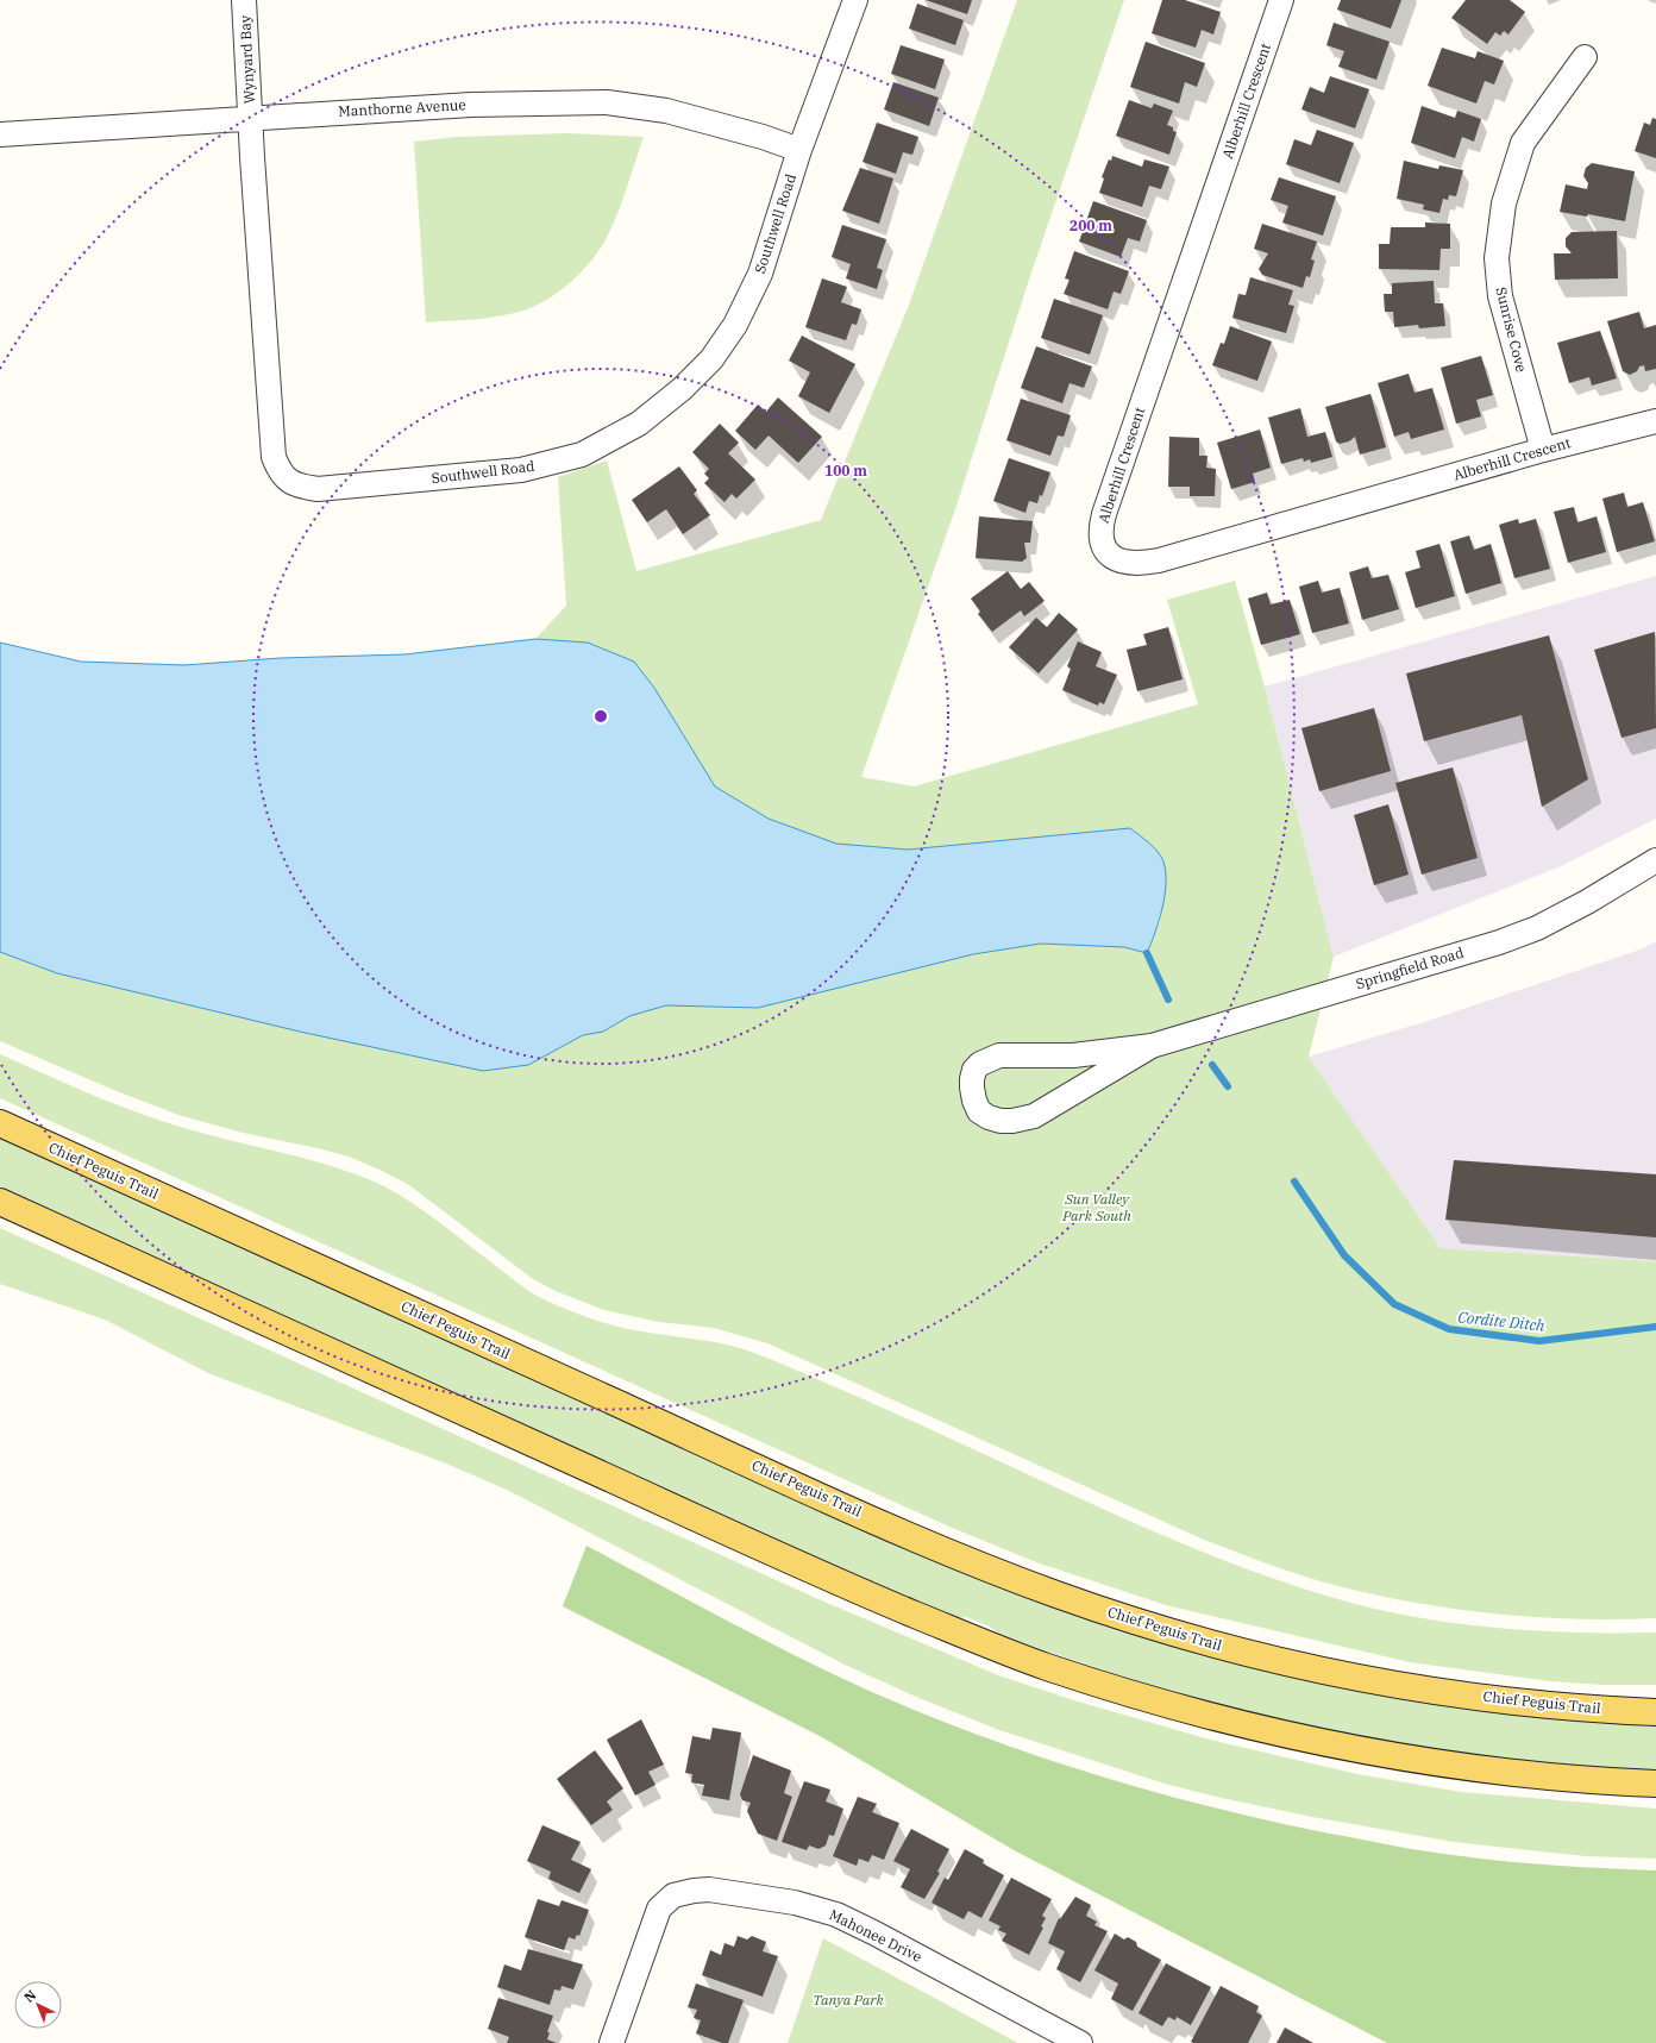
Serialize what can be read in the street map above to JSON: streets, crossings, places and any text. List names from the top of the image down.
{
  "streets": {
    "main road": ["Chief Peguis Trail"],
    "street": [
      "Wynyard Bay",
      "Alberhill Crescent",
      "Manthorne Avenue",
      "Southwell Road",
      "Sunrise Cove",
      "Springfield Road",
      "Mahonee Drive"
    ]
  },
  "crossings": [
    ["Wynyard Bay", "Manthorne Avenue"],
    ["Wynyard Bay", "Southwell Road"],
    ["Alberhill Crescent", "Sunrise Cove"],
    ["Manthorne Avenue", "Southwell Road"]
  ],
  "water": ["Cordite Ditch"],
  "parks": ["Sun Valley Park South", "Tanya Park"],
  "north": "top left",
  "rings": ["200 m", "100 m"]
}
